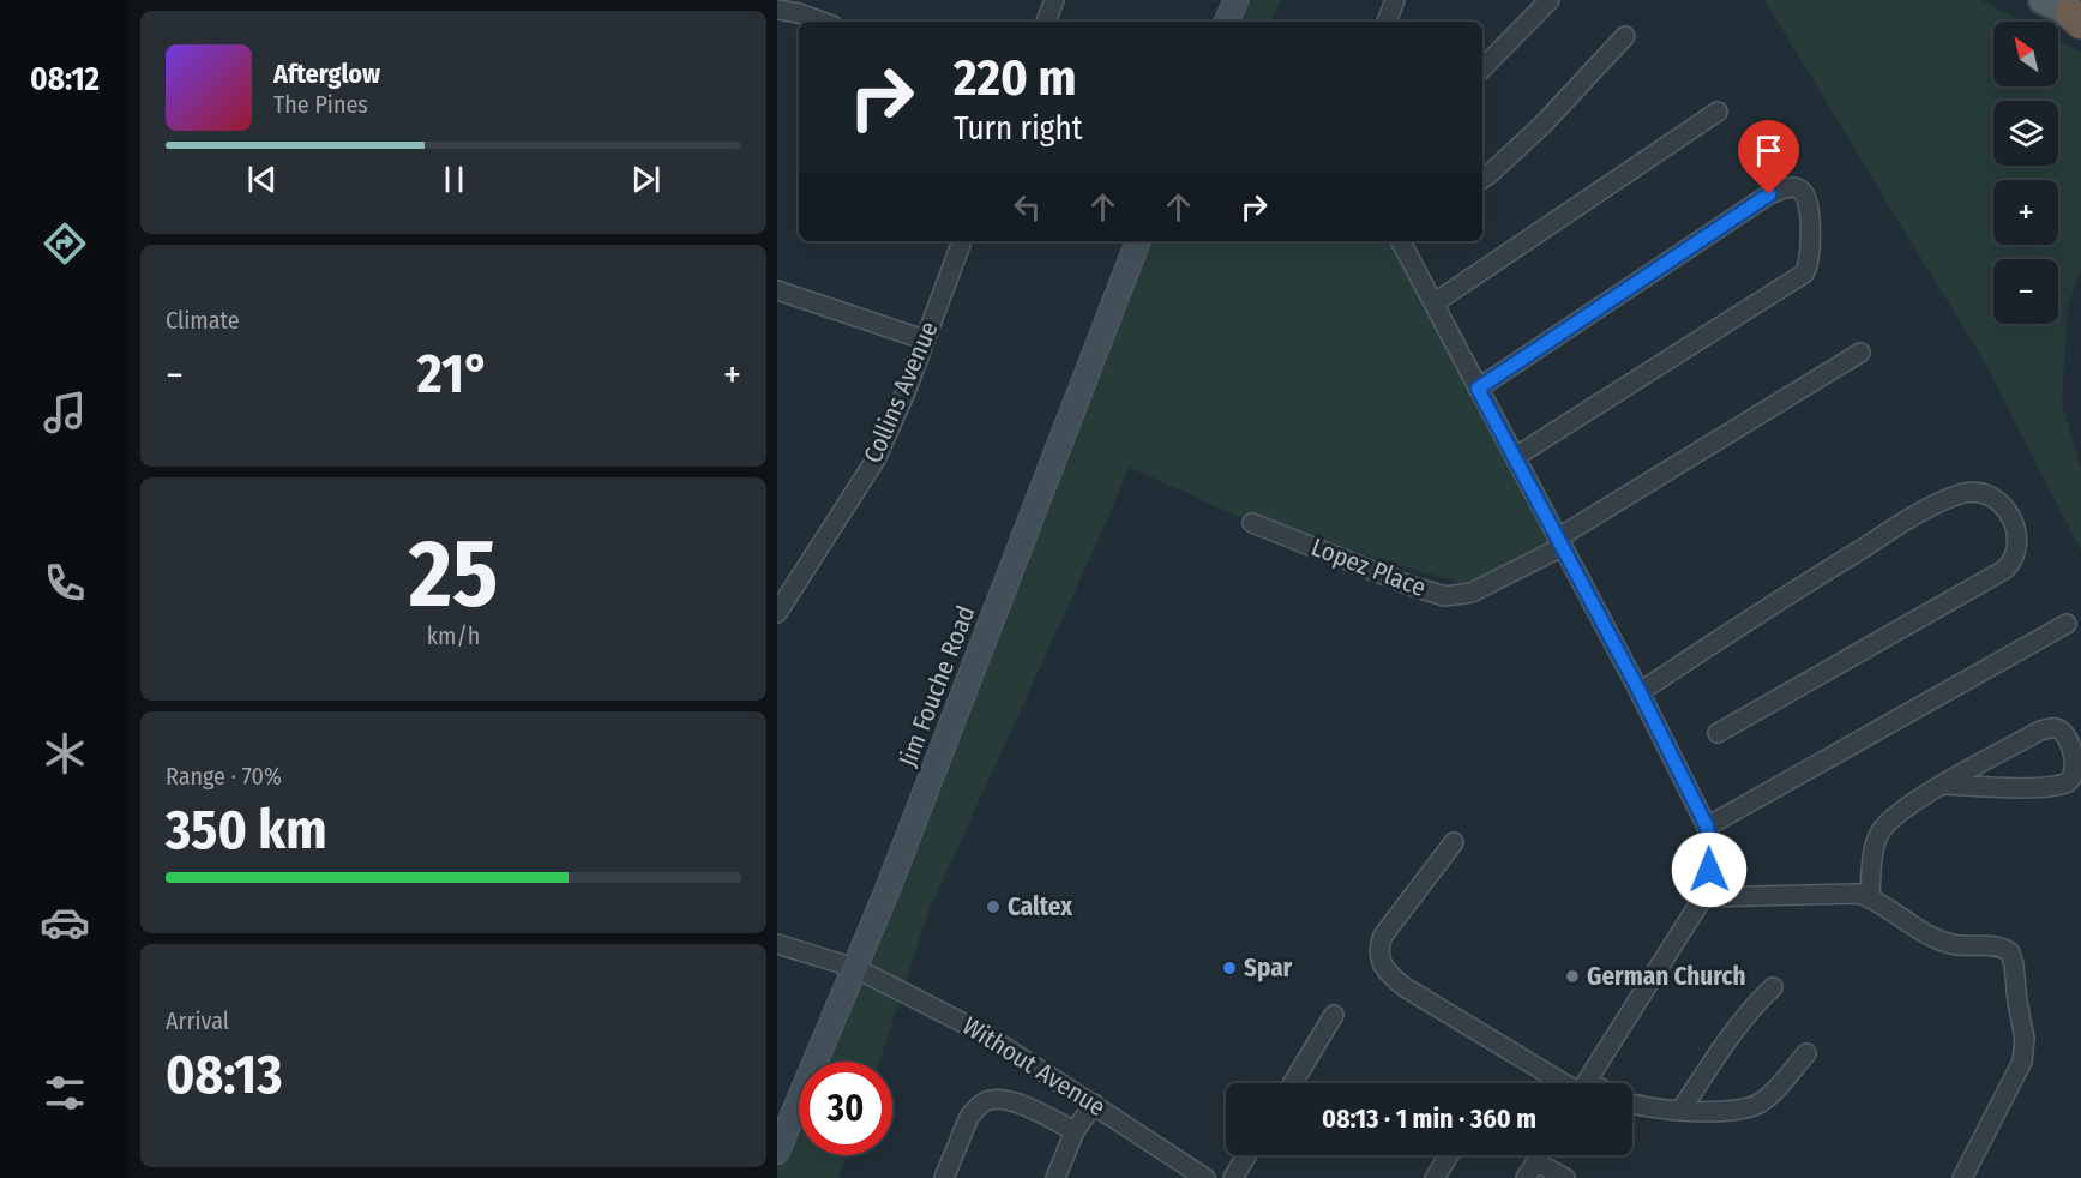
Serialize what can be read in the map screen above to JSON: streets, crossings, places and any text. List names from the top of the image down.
{
  "streets": {
    "street": [
      "Collins Avenue",
      "Lopez Place",
      "Jim Fouche Road",
      "Without Avenue"
    ]
  },
  "crossings": [
    ["Jim Fouche Road", "Without Avenue"]
  ],
  "places": ["Caltex", "Spar", "German Church"],
  "north": "top left",
  "page": {
    "tabs": "08:12",
    "map_buttons": ["+", "−"],
    "turn": ["220 m", "Turn right"],
    "song": ["Afterglow", "The Pines"],
    "tile": [
      "Climate",
      ["25", "km/h"],
      ["Range · 70%", "350 km"],
      ["Arrival", "08:13"]
    ],
    "heat": ["−", "21°", "+"],
    "limit": "30",
    "trip": "08:13 · 1 min · 360 m"
  }
}
